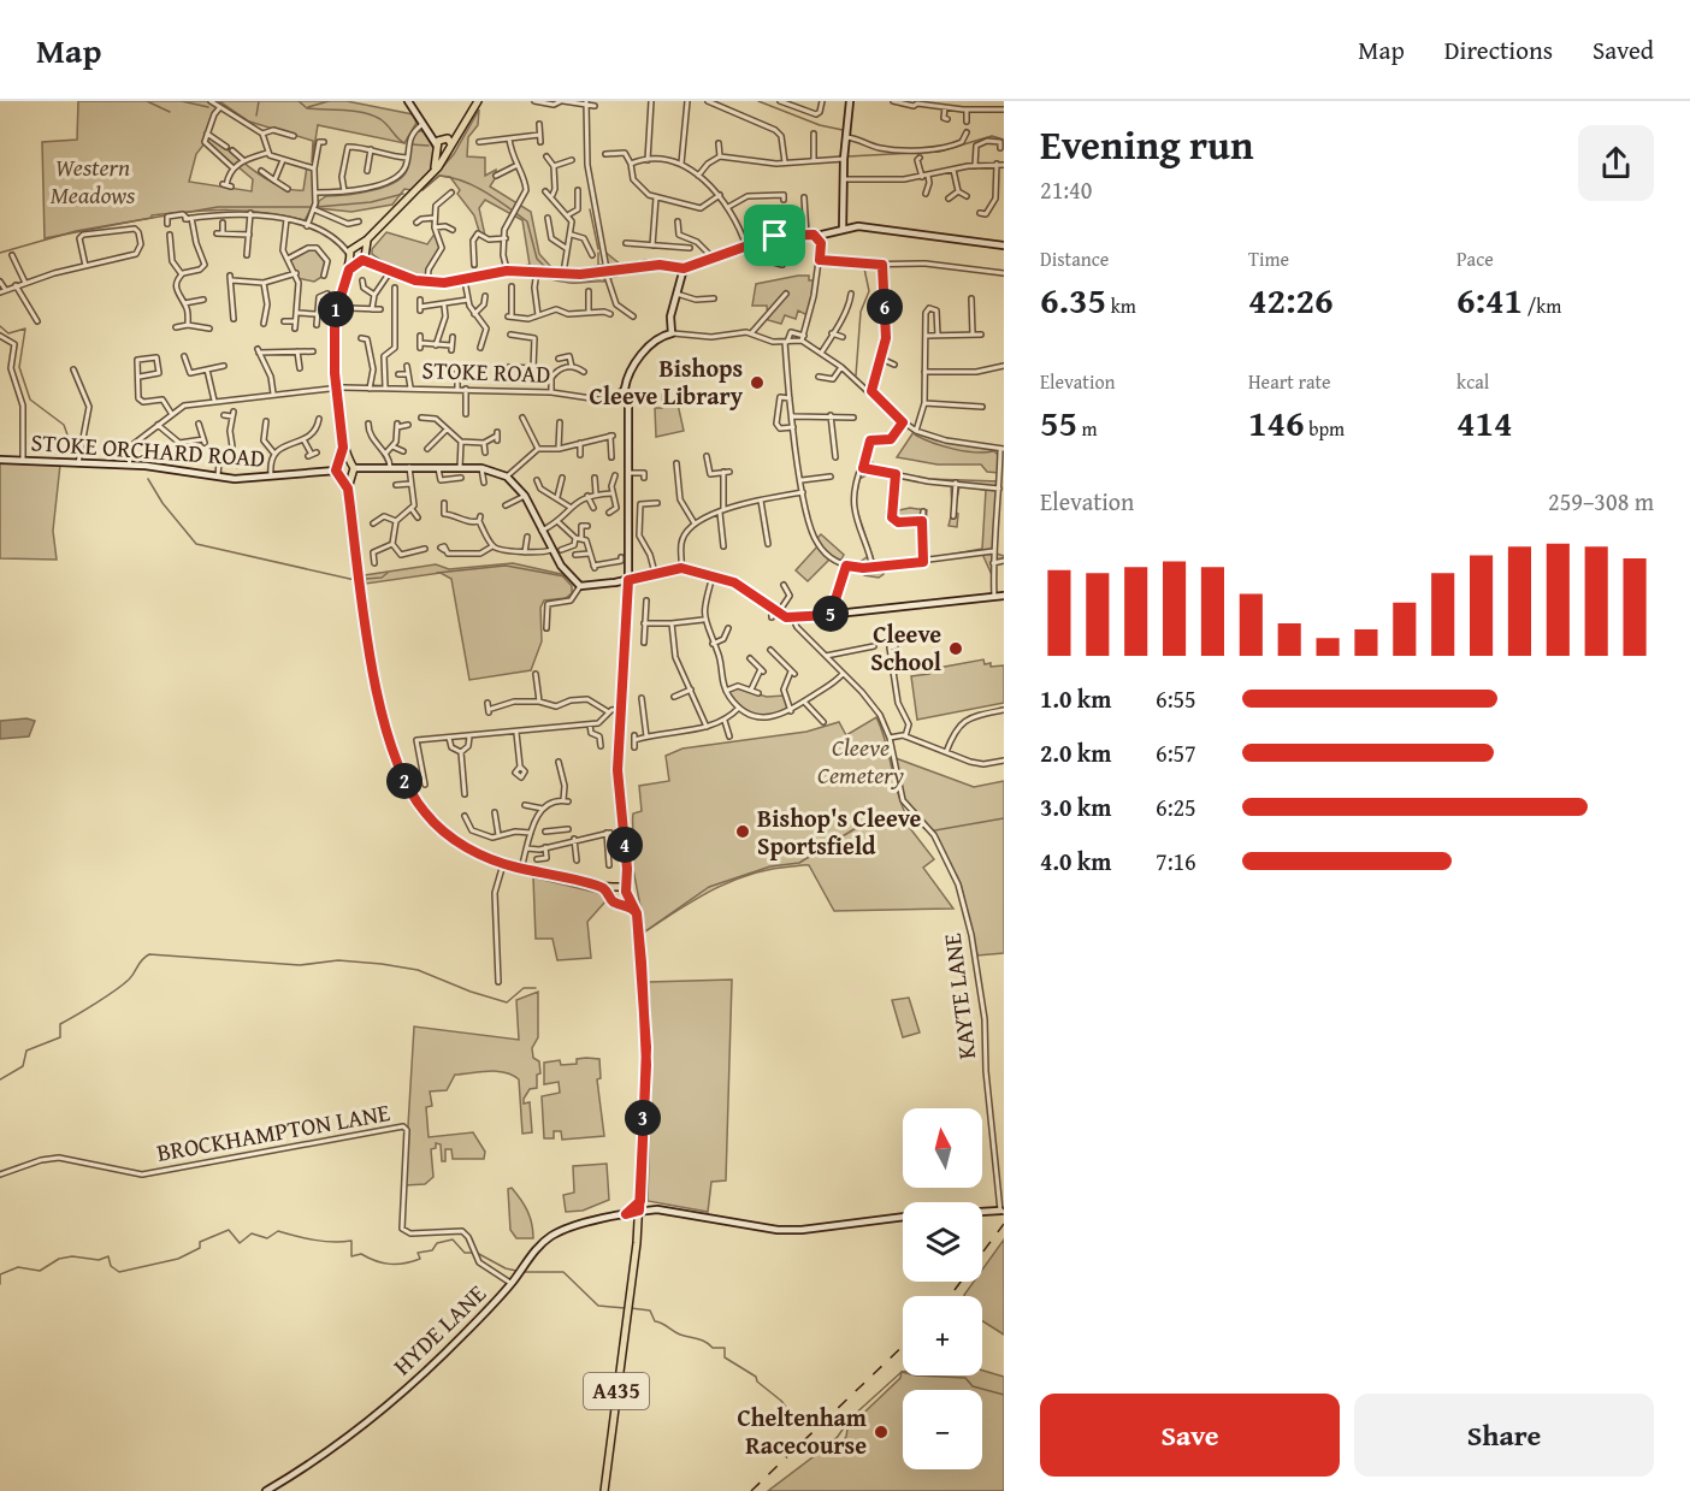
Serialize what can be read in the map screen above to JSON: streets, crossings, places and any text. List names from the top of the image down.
{
  "streets": {
    "main road": ["A435"],
    "street": [
      "STOKE ROAD",
      "STOKE ORCHARD ROAD",
      "KAYTE LANE",
      "BROCKHAMPTON LANE",
      "HYDE LANE"
    ]
  },
  "crossings": [
    ["KAYTE LANE", "HYDE LANE"],
    ["BROCKHAMPTON LANE", "HYDE LANE"],
    ["HYDE LANE", "A435"]
  ],
  "parks": ["Western Meadows", "Cleeve Cemetery"],
  "places": [
    "Bishops Cleeve Library",
    "Cleeve School",
    "Bishop's Cleeve Sportsfield",
    "Cheltenham Racecourse"
  ],
  "north": "top",
  "page": {
    "header": "Map",
    "nav": ["Map", "Directions", "Saved"],
    "heading": ["Evening run", "21:40"],
    "stats": [
      ["Distance", "6.35 km"],
      ["Time", "42:26"],
      ["Pace", "6:41 /km"],
      ["Elevation", "55 m"],
      ["Heart rate", "146 bpm"],
      ["kcal", "414"]
    ],
    "pins": [
      "6",
      "1",
      "5",
      "2",
      "4",
      "3"
    ],
    "chart": ["Elevation", "259–308 m"],
    "list": [
      {
        "name": "1.0 km",
        "note": "6:55"
      },
      {
        "name": "2.0 km",
        "note": "6:57"
      },
      {
        "name": "3.0 km",
        "note": "6:25"
      },
      {
        "name": "4.0 km",
        "note": "7:16"
      }
    ],
    "map_buttons": ["+", "−"],
    "buttons": ["Save", "Share"]
  }
}
